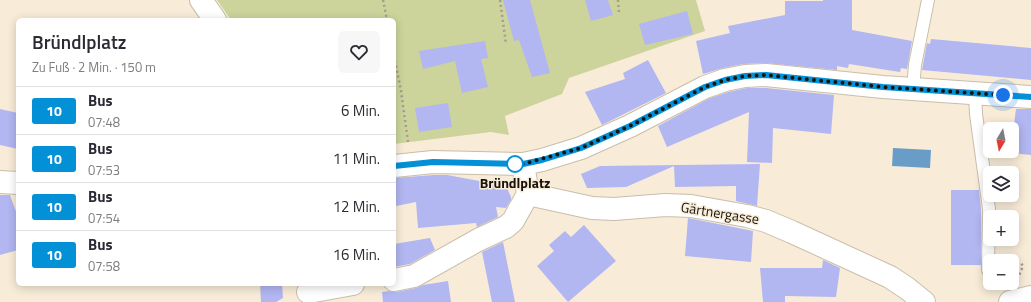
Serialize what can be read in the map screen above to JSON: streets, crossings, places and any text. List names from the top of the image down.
{
  "streets": {
    "street": ["Gärtnergasse"]
  },
  "places": ["Bründlplatz"],
  "lines": ["bus line 10"],
  "north": "bottom",
  "page": {
    "heading": ["Bründlplatz", "Zu Fuß · 2 Min. · 150 m"],
    "list": [
      {
        "mark": "10",
        "name": "Bus",
        "note": "07:48",
        "value": "6 Min."
      },
      {
        "mark": "10",
        "name": "Bus",
        "note": "07:53",
        "value": "11 Min."
      },
      {
        "mark": "10",
        "name": "Bus",
        "note": "07:54",
        "value": "12 Min."
      },
      {
        "mark": "10",
        "name": "Bus",
        "note": "07:58",
        "value": "16 Min."
      }
    ],
    "map_buttons": ["+", "−"]
  }
}
